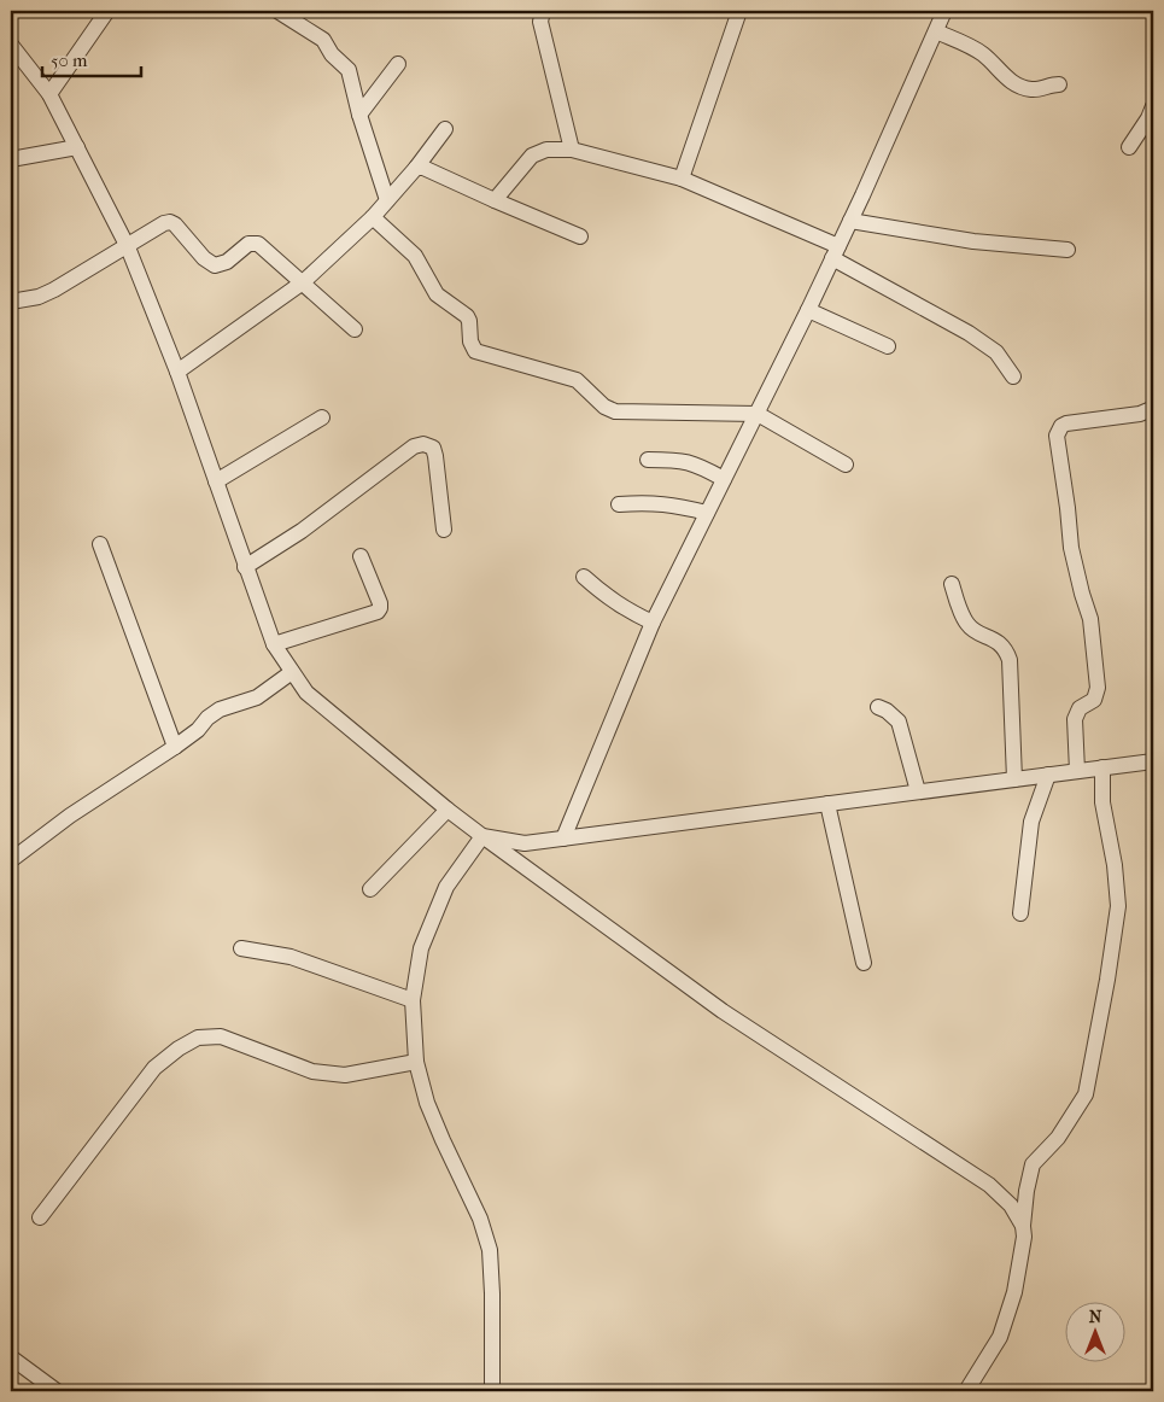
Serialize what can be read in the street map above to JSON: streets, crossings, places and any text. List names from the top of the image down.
{
  "scale_bar": "50 m",
  "north": "top"
}
